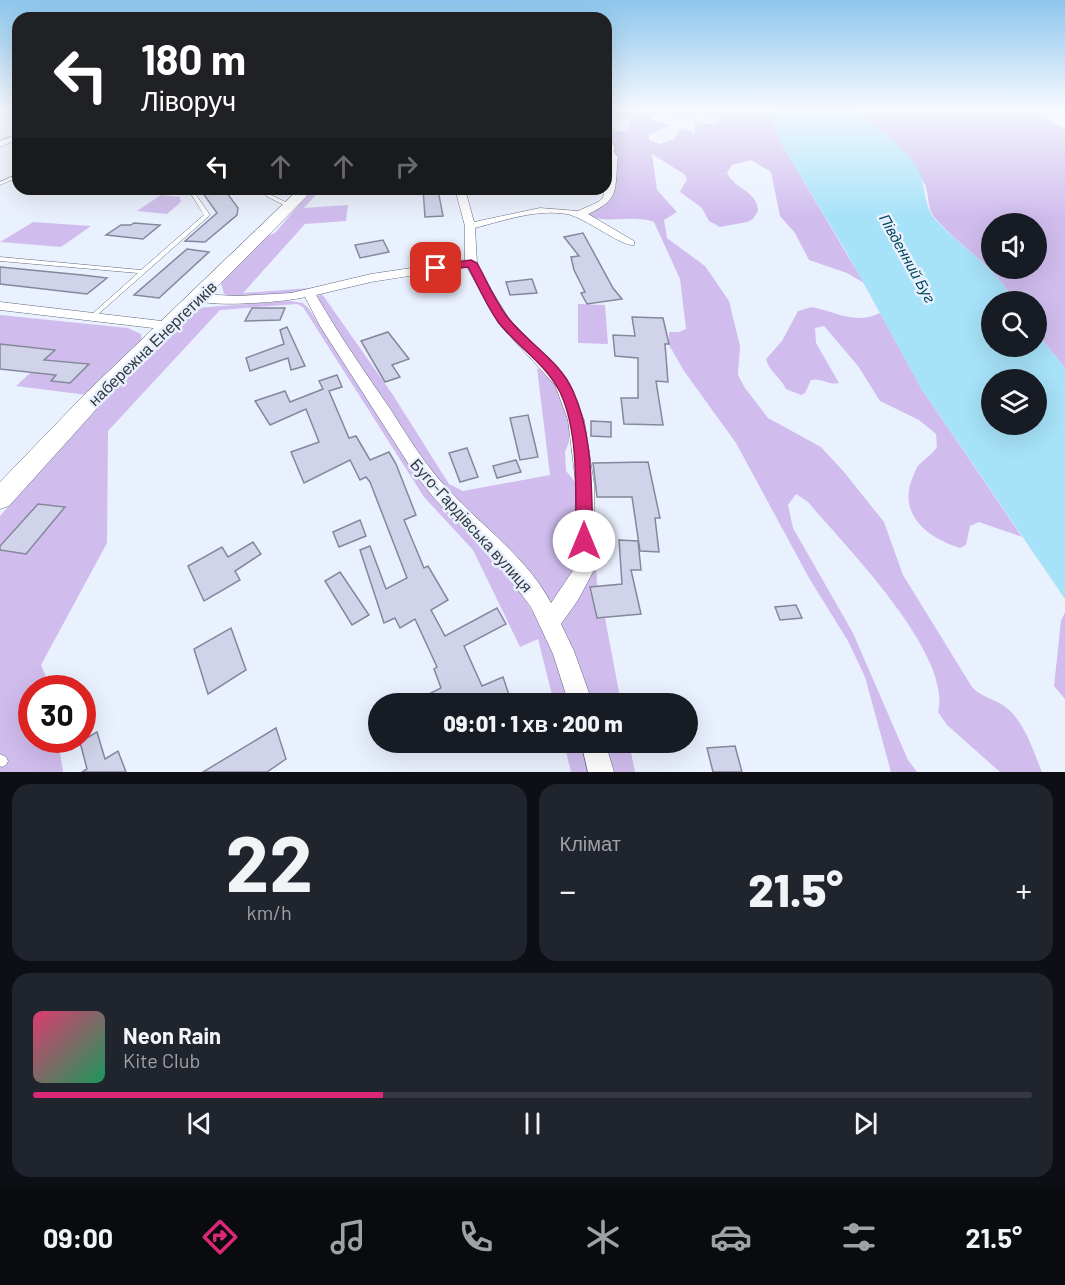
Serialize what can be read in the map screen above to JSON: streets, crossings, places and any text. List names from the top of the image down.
{
  "streets": {
    "street": ["набережна Енергетиків", "Буго-Гардівська вулиця"]
  },
  "water": ["Південний Буг"],
  "page": {
    "turn": ["180 m", "Ліворуч"],
    "limit": "30",
    "trip": "09:01 · 1 хв · 200 m",
    "tile": [
      ["22", "km/h"],
      "Клімат"
    ],
    "heat": ["−", "21.5°", "+"],
    "song": ["Neon Rain", "Kite Club"],
    "tabs": ["09:00", "21.5°"]
  }
}
